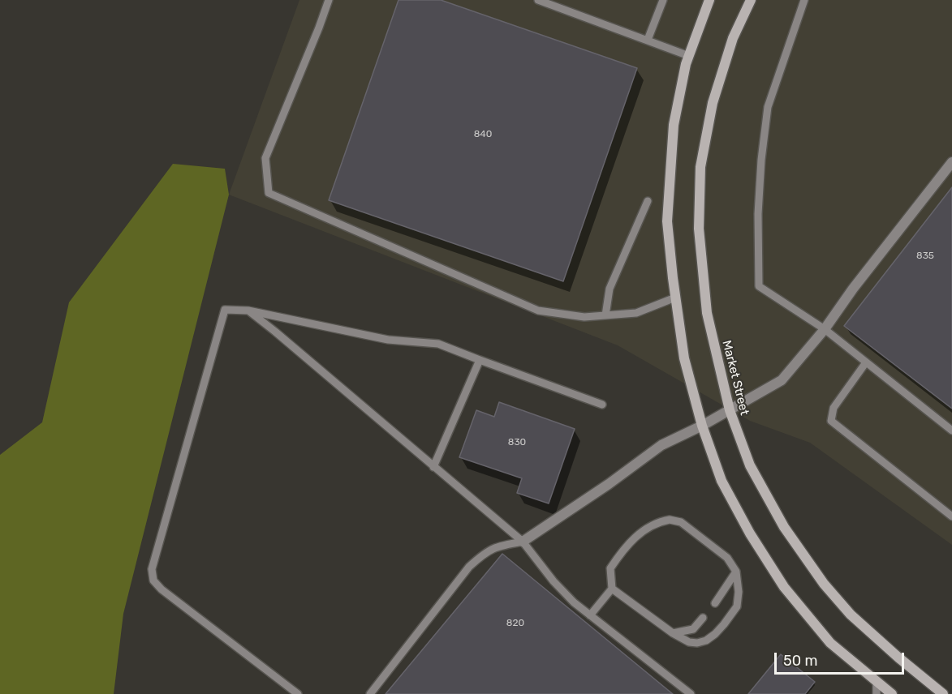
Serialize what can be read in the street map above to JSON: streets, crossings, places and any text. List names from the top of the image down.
{
  "streets": {
    "street": ["Market Street"]
  },
  "house_numbers": [
    "840",
    "835",
    "830",
    "820"
  ],
  "scale_bar": "50 m"
}
